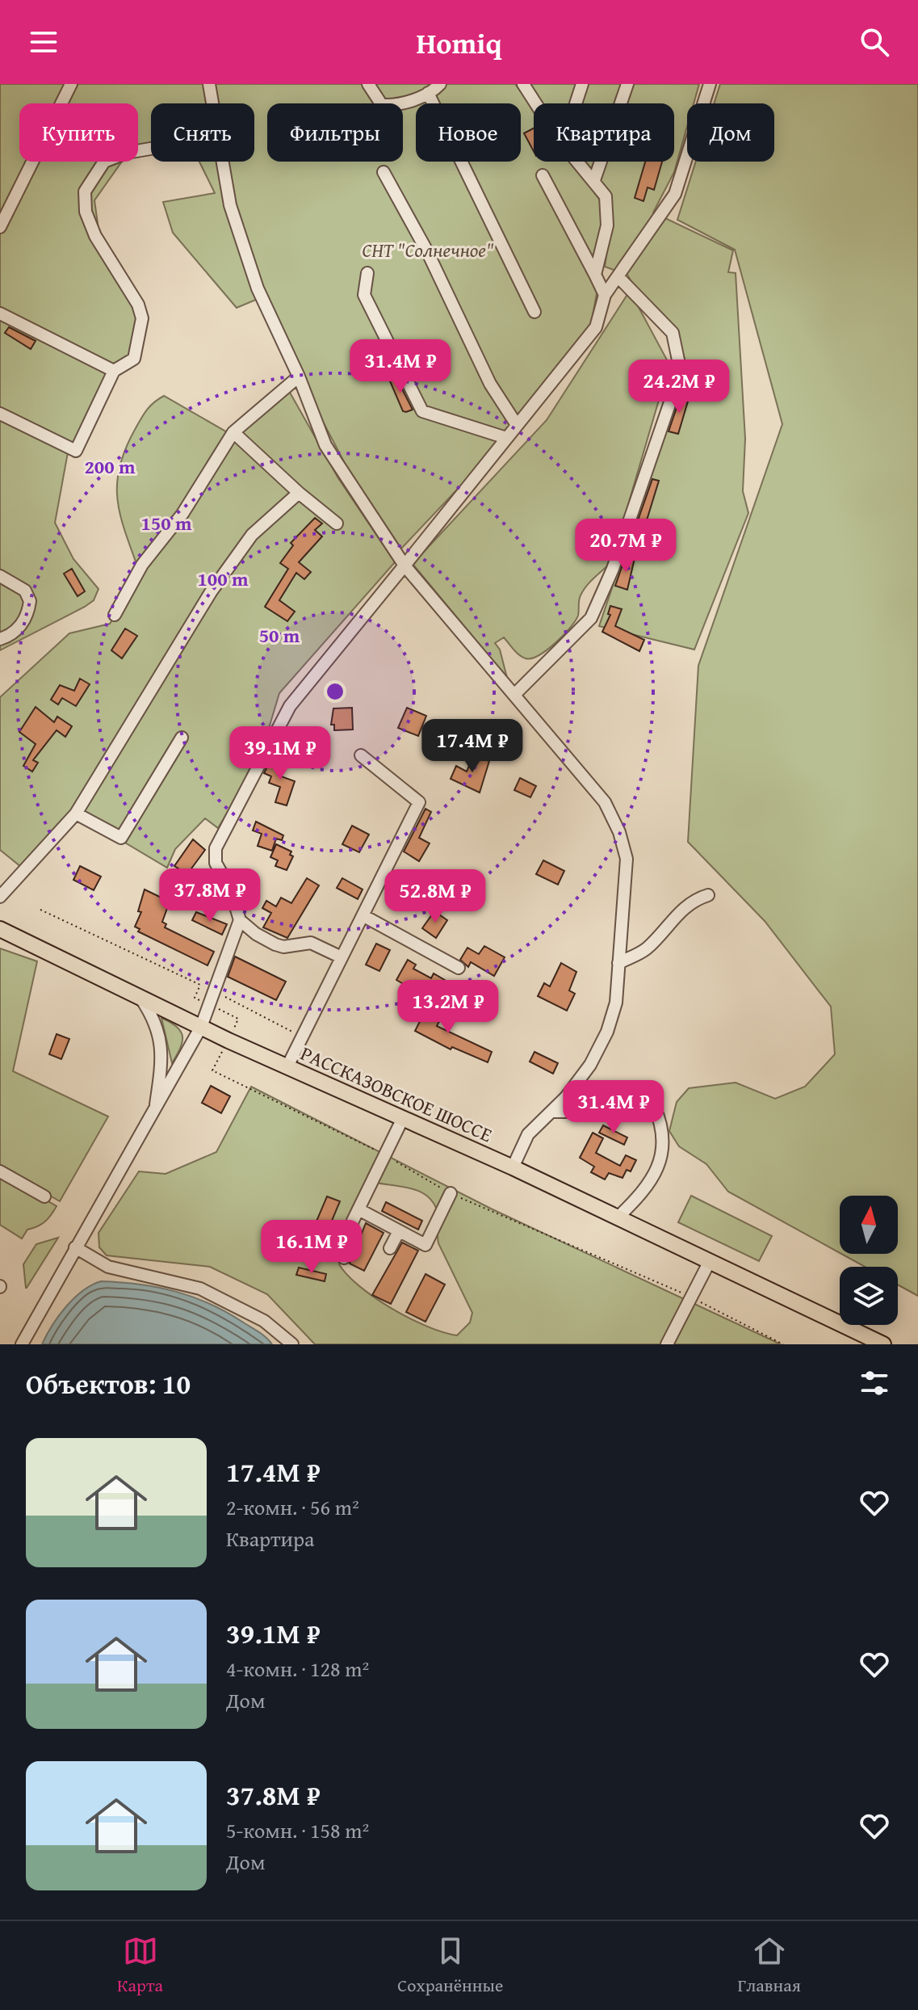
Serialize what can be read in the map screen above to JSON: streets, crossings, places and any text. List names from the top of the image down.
{
  "streets": {
    "main road": ["РАССКАЗОВСКОЕ ШОССЕ"]
  },
  "parks": ["СНТ \"Солнечное\""],
  "north": "top",
  "page": {
    "header": "Homiq",
    "chip": [
      "Купить",
      "Снять",
      "Фильтры",
      "Новое",
      "Квартира",
      "Дом"
    ],
    "price": [
      "31.4M ₽",
      "24.2M ₽",
      "20.7M ₽",
      "17.4M ₽",
      "39.1M ₽",
      "37.8M ₽",
      "52.8M ₽",
      "13.2M ₽",
      "31.4M ₽",
      "16.1M ₽"
    ],
    "heading": "Объектов: 10",
    "list": [
      {
        "name": "17.4M ₽",
        "note": "2-комн. · 56 m² · Квартира"
      },
      {
        "name": "39.1M ₽",
        "note": "4-комн. · 128 m² · Дом"
      },
      {
        "name": "37.8M ₽",
        "note": "5-комн. · 158 m² · Дом"
      }
    ],
    "tabs": ["Карта", "Сохранённые", "Главная"]
  },
  "rings": [
    "200 m",
    "150 m",
    "100 m",
    "50 m"
  ]
}
